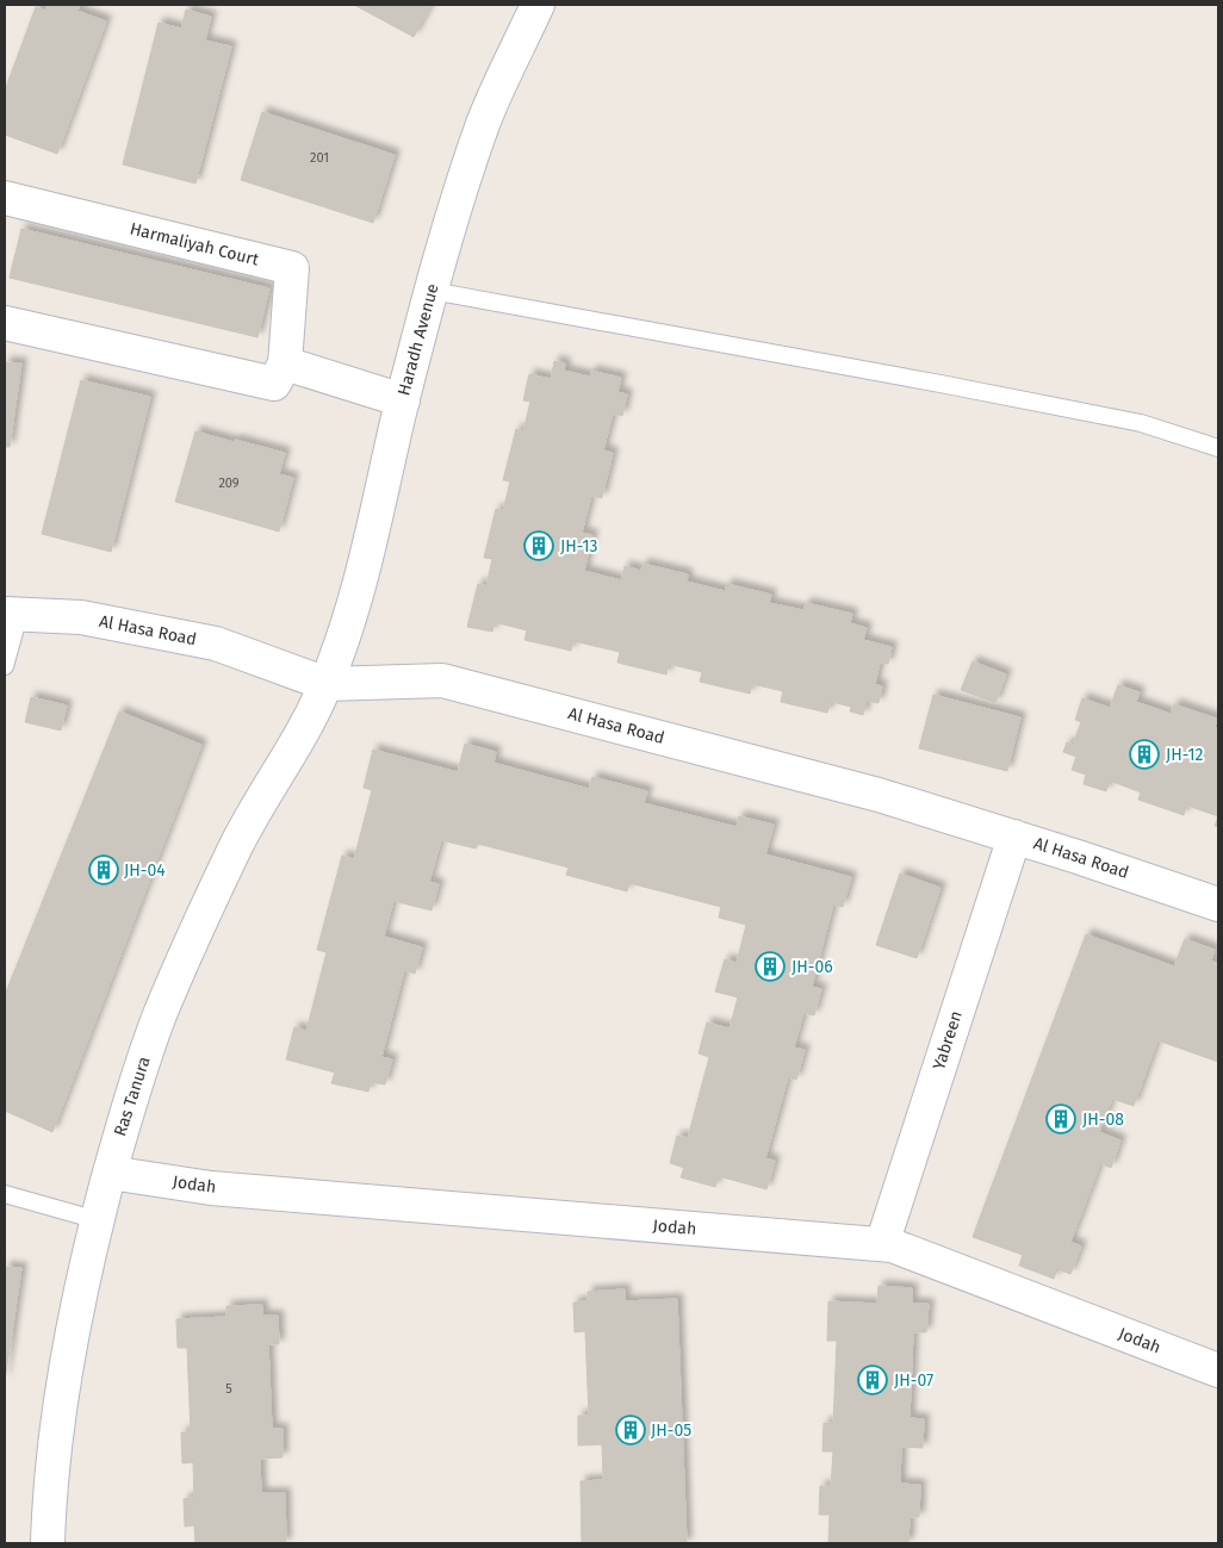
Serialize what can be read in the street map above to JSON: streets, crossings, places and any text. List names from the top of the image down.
{
  "streets": {
    "street": [
      "Harmaliyah Court",
      "Haradh Avenue",
      "Al Hasa Road",
      "Yabreen",
      "Ras Tanura",
      "Jodah"
    ]
  },
  "crossings": [
    ["Haradh Avenue", "Al Hasa Road"],
    ["Haradh Avenue", "Ras Tanura"],
    ["Al Hasa Road", "Yabreen"],
    ["Al Hasa Road", "Ras Tanura"],
    ["Yabreen", "Jodah"],
    ["Ras Tanura", "Jodah"]
  ],
  "places": {
    "building": [
      "JH-13",
      "JH-12",
      "JH-04",
      "JH-06",
      "JH-08",
      "JH-07",
      "JH-05"
    ]
  },
  "house_numbers": ["201", "209", "5"]
}
